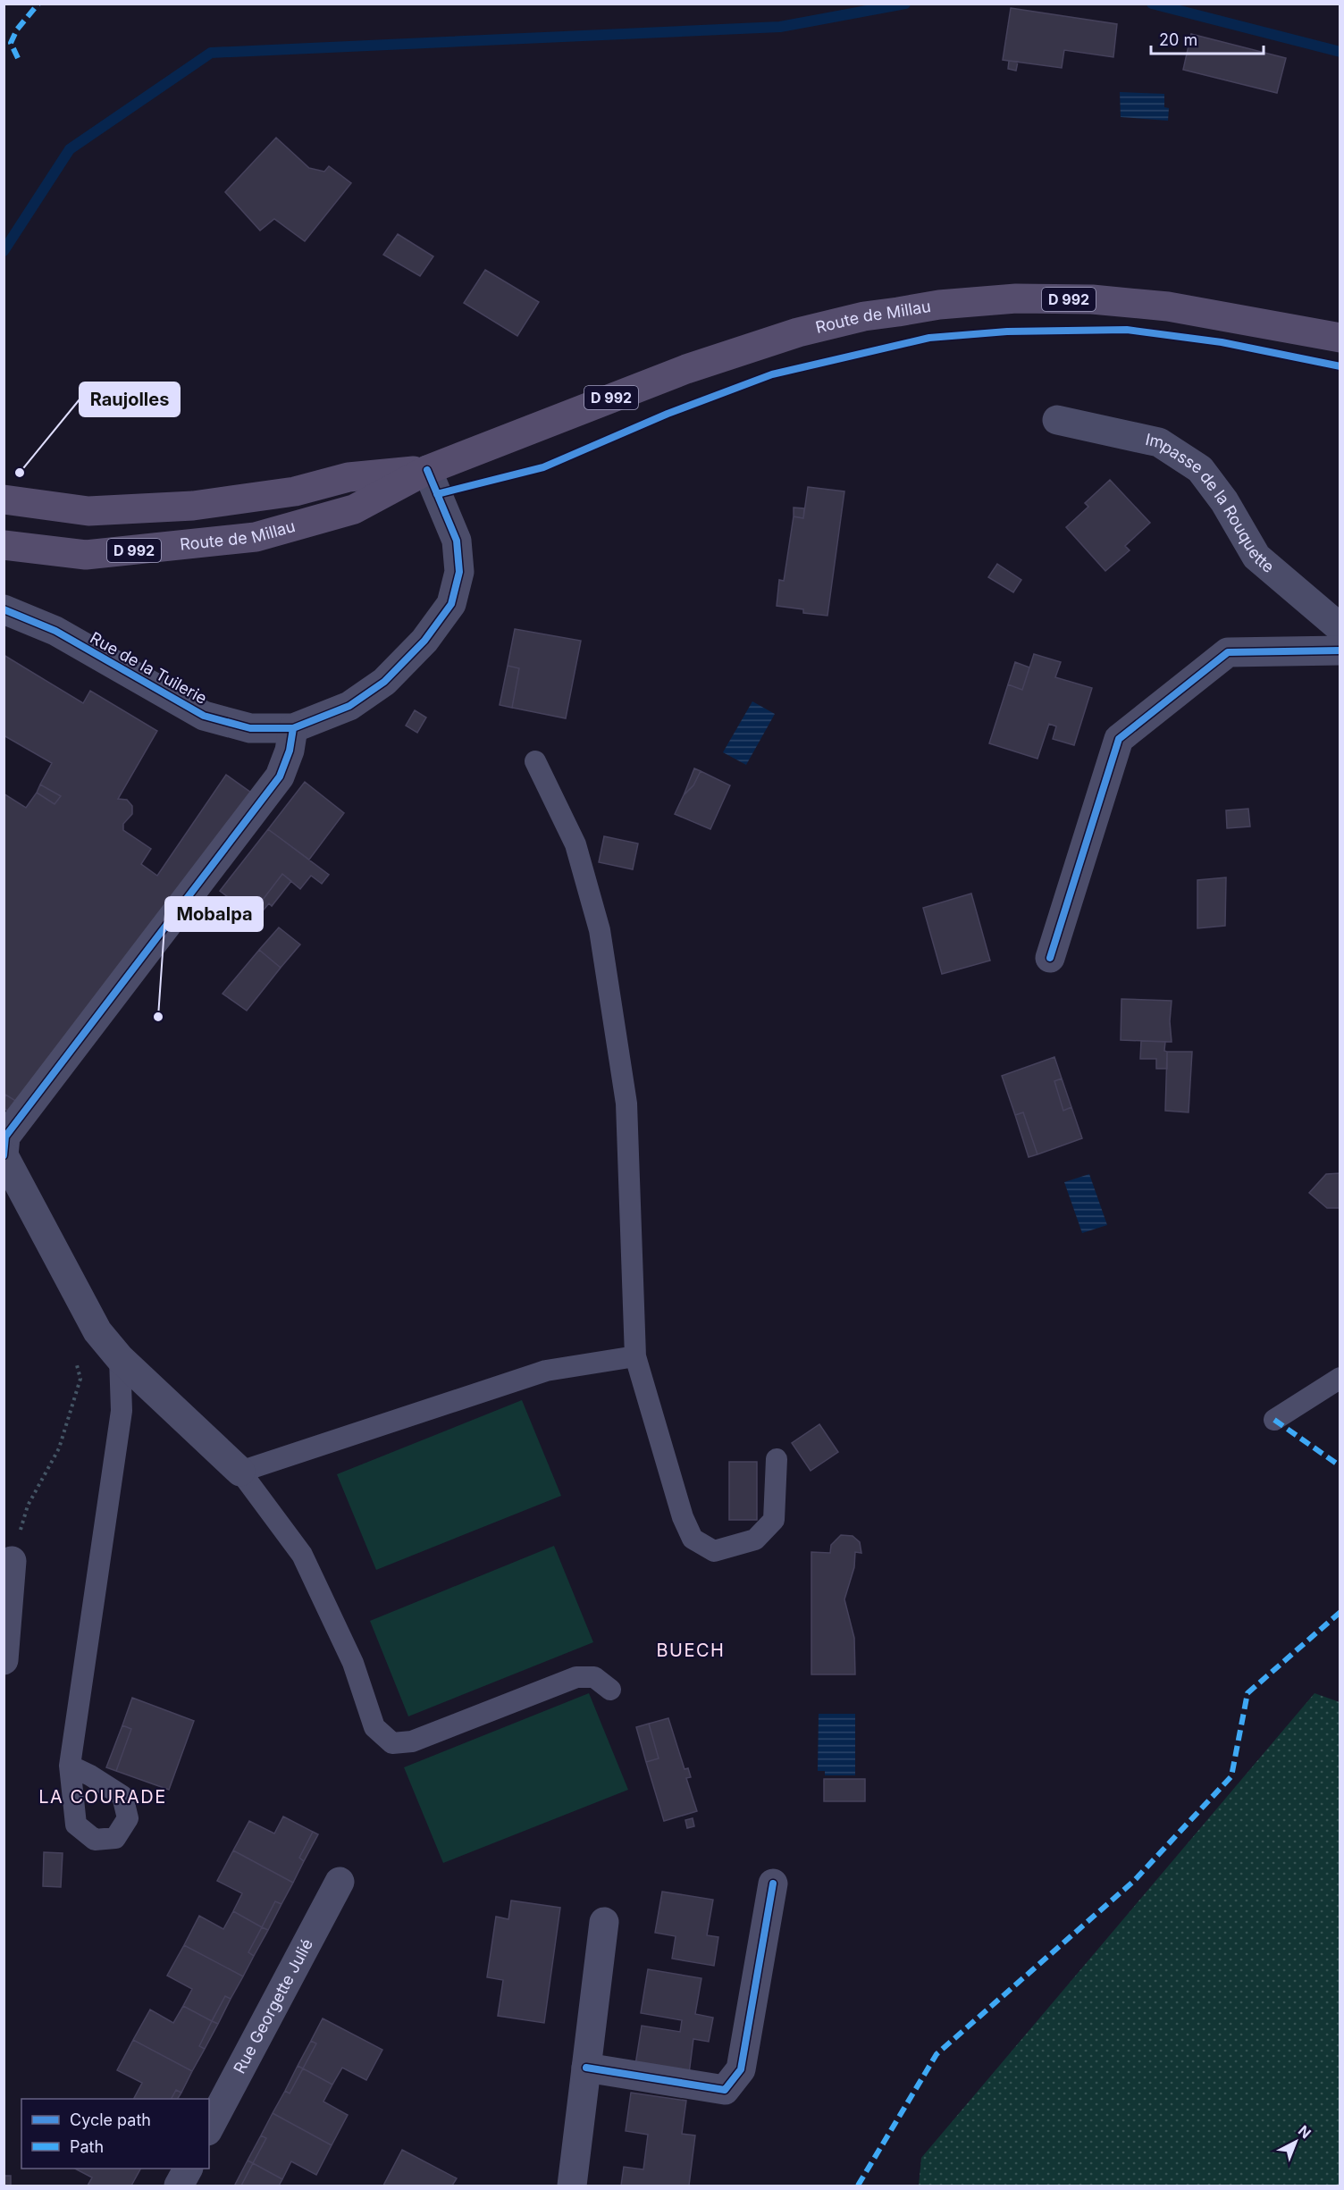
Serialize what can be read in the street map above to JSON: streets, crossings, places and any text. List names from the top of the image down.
{
  "streets": {
    "main road": ["D 992", "Route de Millau"],
    "street": ["Impasse de la Rouquette", "Rue de la Tuilerie", "Rue Georgette Julié"]
  },
  "crossings": [
    ["Route de Millau", "Rue de la Tuilerie"]
  ],
  "districts": ["BUECH", "LA COURADE"],
  "places": ["Raujolles", "Mobalpa"],
  "legend": ["Cycle path", "Path"],
  "scale_bar": "20 m",
  "north": "top right"
}
